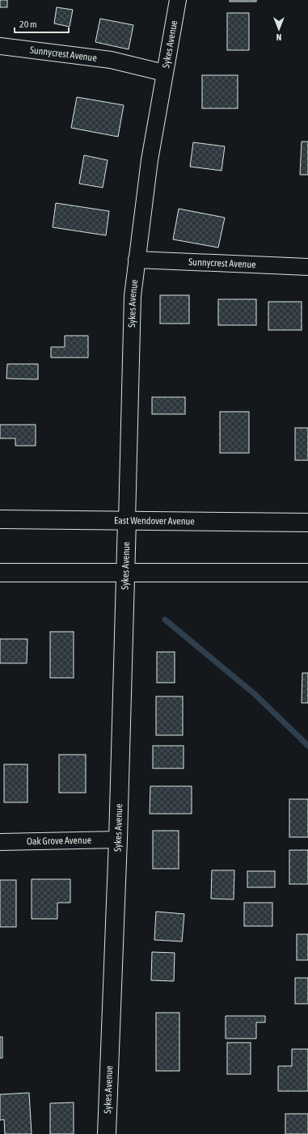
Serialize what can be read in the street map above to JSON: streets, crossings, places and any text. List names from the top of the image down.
{
  "streets": {
    "main road": ["Sykes Avenue", "East Wendover Avenue"],
    "street": ["Sunnycrest Avenue", "Oak Grove Avenue"]
  },
  "crossings": [
    ["Sykes Avenue", "Sunnycrest Avenue"],
    ["Sykes Avenue", "East Wendover Avenue"],
    ["Sykes Avenue", "Oak Grove Avenue"]
  ],
  "scale_bar": "20 m",
  "north": "bottom"
}
